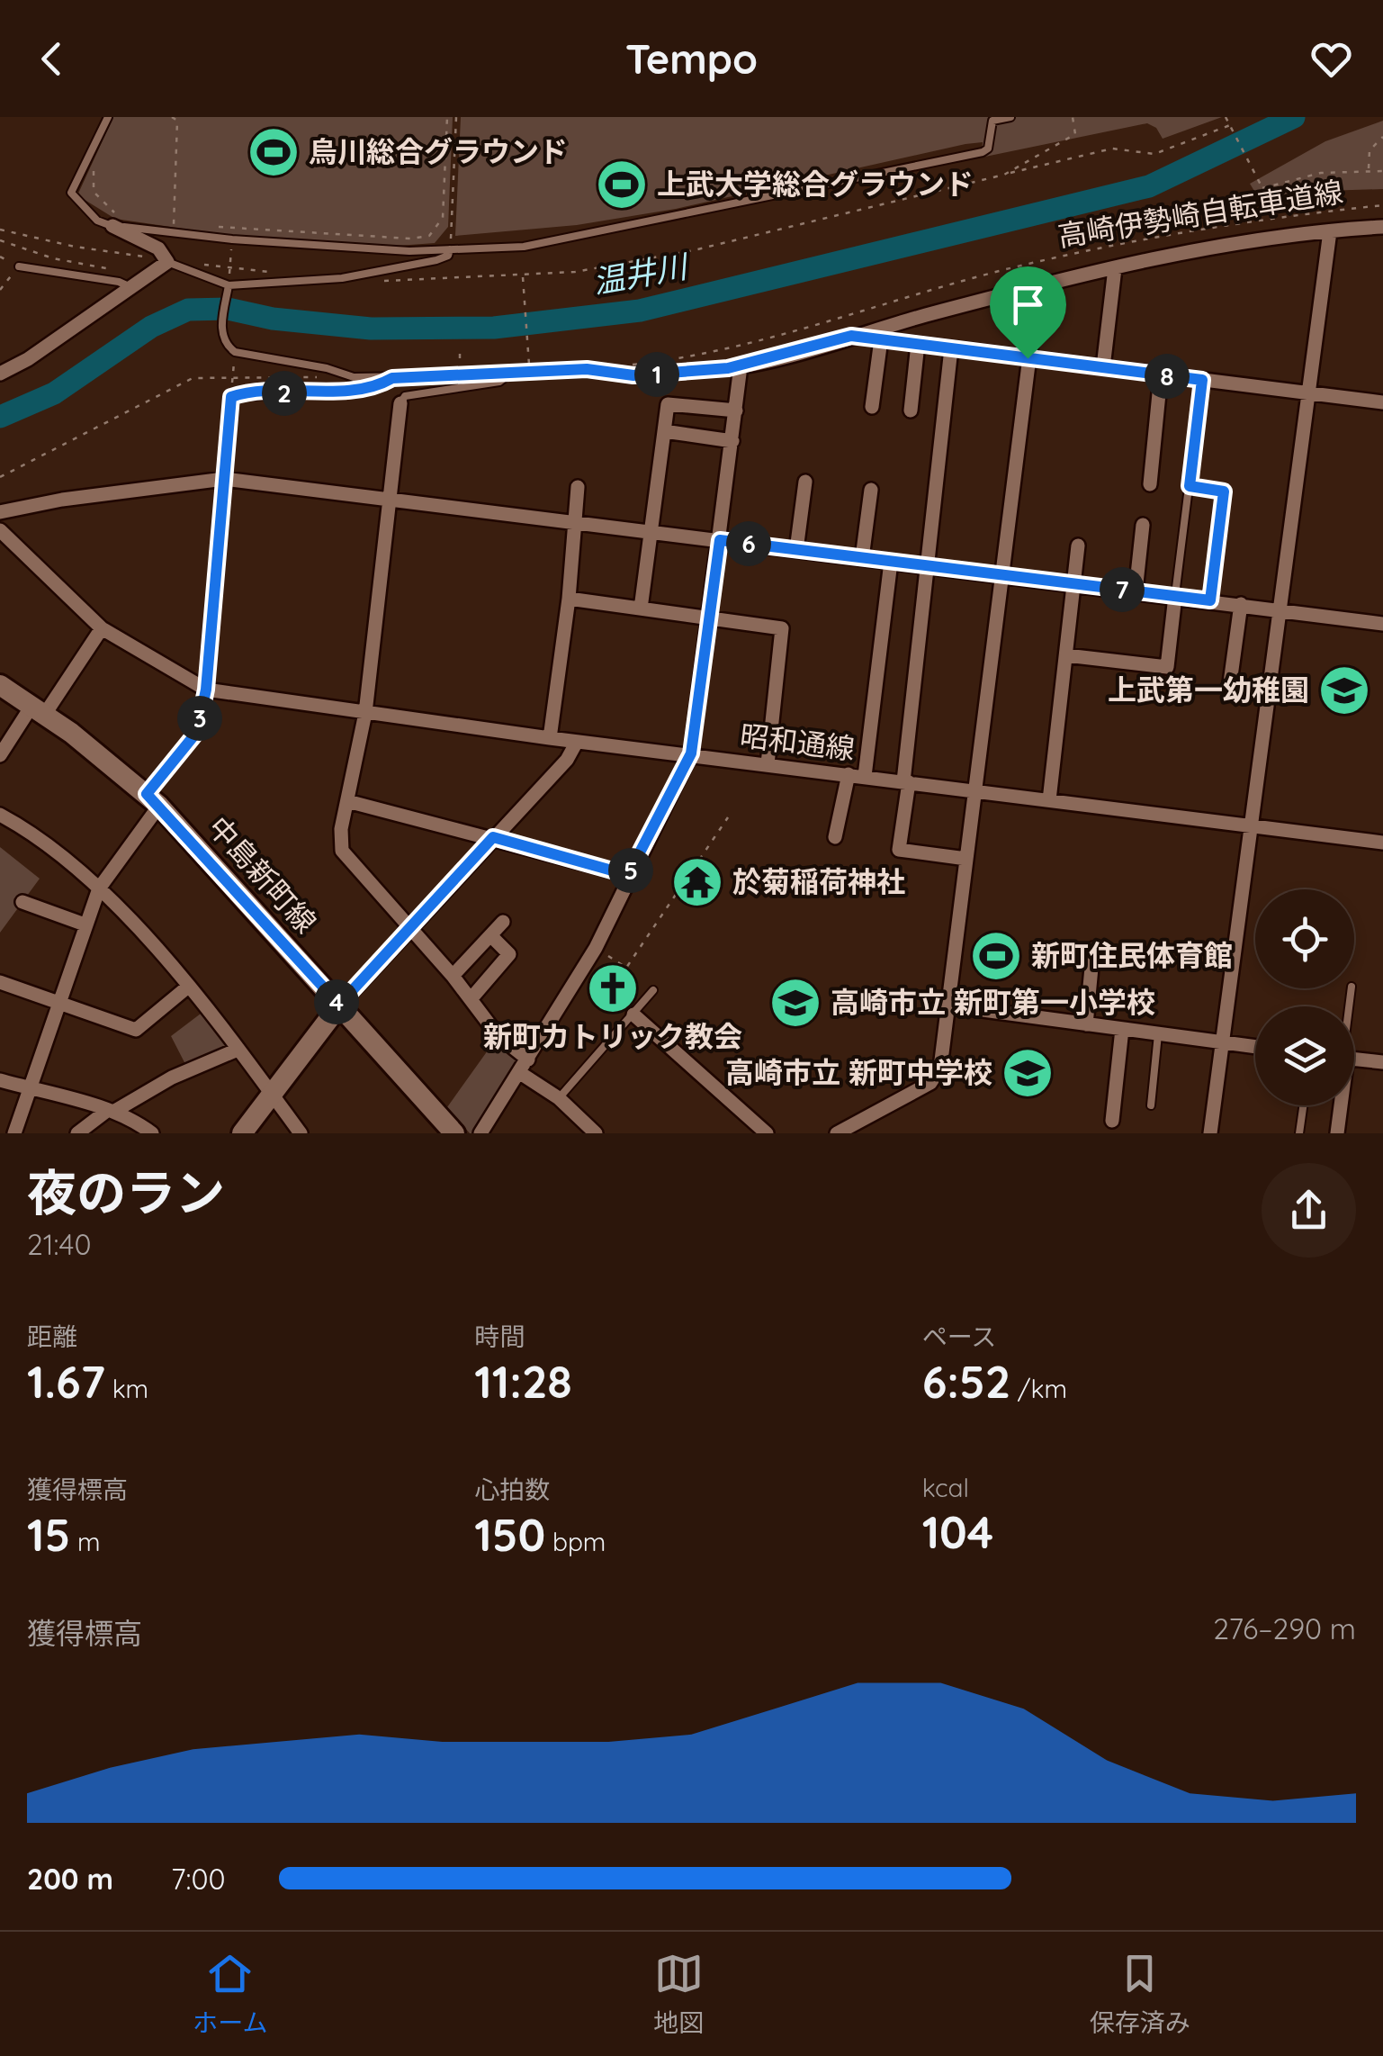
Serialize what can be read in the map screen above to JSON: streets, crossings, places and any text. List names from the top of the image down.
{
  "streets": {
    "main road": ["中島新町線"],
    "street": ["昭和通線"],
    "path": ["高崎伊勢崎自転車道線"]
  },
  "water": ["温井川"],
  "places": {
    "sports": ["烏川総合グラウンド", "上武大学総合グラウンド", "新町住民体育館"],
    "school or university": ["上武第一幼稚園", "高崎市立 新町第一小学校", "高崎市立 新町中学校"],
    "temple": ["於菊稲荷神社"],
    "church": ["新町カトリック教会"]
  },
  "page": {
    "header": "Tempo",
    "pins": [
      "1",
      "8",
      "2",
      "6",
      "7",
      "3",
      "5",
      "4"
    ],
    "heading": ["夜のラン", "21:40"],
    "stats": [
      ["距離", "1.67 km"],
      ["時間", "11:28"],
      ["ペース", "6:52 /km"],
      ["獲得標高", "15 m"],
      ["心拍数", "150 bpm"],
      ["kcal", "104"]
    ],
    "chart": ["獲得標高", "276–290 m"],
    "list": [
      {
        "name": "200 m",
        "note": "7:00"
      }
    ],
    "tabs": ["ホーム", "地図", "保存済み"]
  }
}
